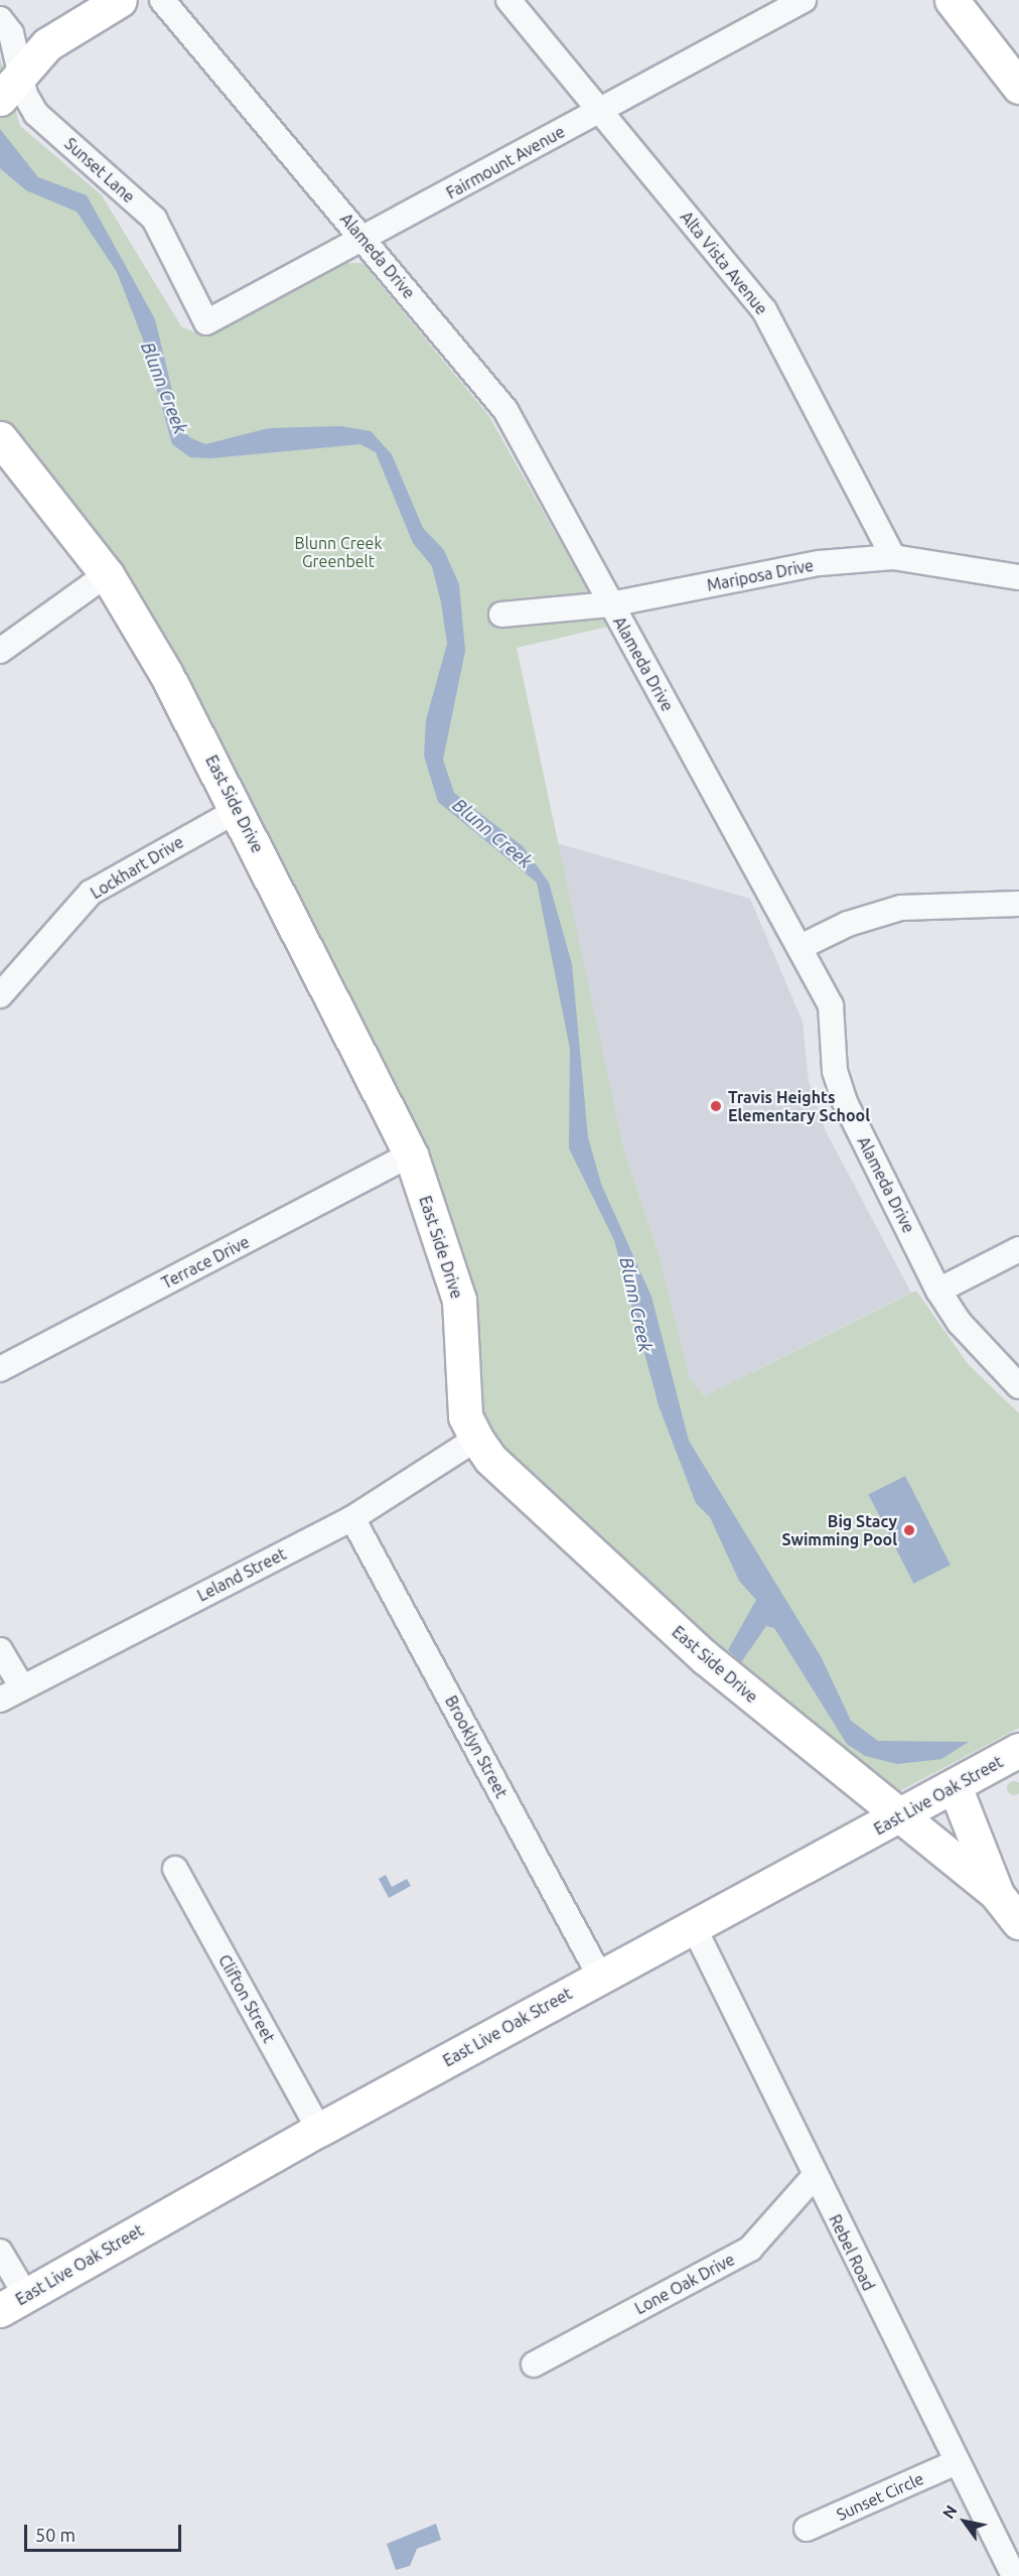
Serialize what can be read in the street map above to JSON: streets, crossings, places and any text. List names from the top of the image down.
{
  "streets": {
    "street": [
      "Fairmount Avenue",
      "Sunset Lane",
      "Alameda Drive",
      "Alta Vista Avenue",
      "Mariposa Drive",
      "East Side Drive",
      "Lockhart Drive",
      "Terrace Drive",
      "Leland Street",
      "Brooklyn Street",
      "East Live Oak Street",
      "Clifton Street",
      "Rebel Road",
      "Lone Oak Drive",
      "Sunset Circle"
    ]
  },
  "crossings": [
    ["Fairmount Avenue", "Sunset Lane"],
    ["Fairmount Avenue", "Alameda Drive"],
    ["Fairmount Avenue", "Alta Vista Avenue"],
    ["Alameda Drive", "Mariposa Drive"],
    ["Alta Vista Avenue", "Mariposa Drive"],
    ["East Side Drive", "Lockhart Drive"],
    ["East Side Drive", "Terrace Drive"],
    ["East Side Drive", "Leland Street"],
    ["East Side Drive", "East Live Oak Street"],
    ["Leland Street", "Brooklyn Street"],
    ["Brooklyn Street", "East Live Oak Street"],
    ["East Live Oak Street", "Clifton Street"],
    ["East Live Oak Street", "Rebel Road"],
    ["Rebel Road", "Lone Oak Drive"],
    ["Rebel Road", "Sunset Circle"]
  ],
  "water": ["Blunn Creek"],
  "parks": ["Blunn Creek Greenbelt"],
  "places": ["Travis Heights Elementary School", "Big Stacy Swimming Pool"],
  "scale_bar": "50 m",
  "north": "top left"
}
